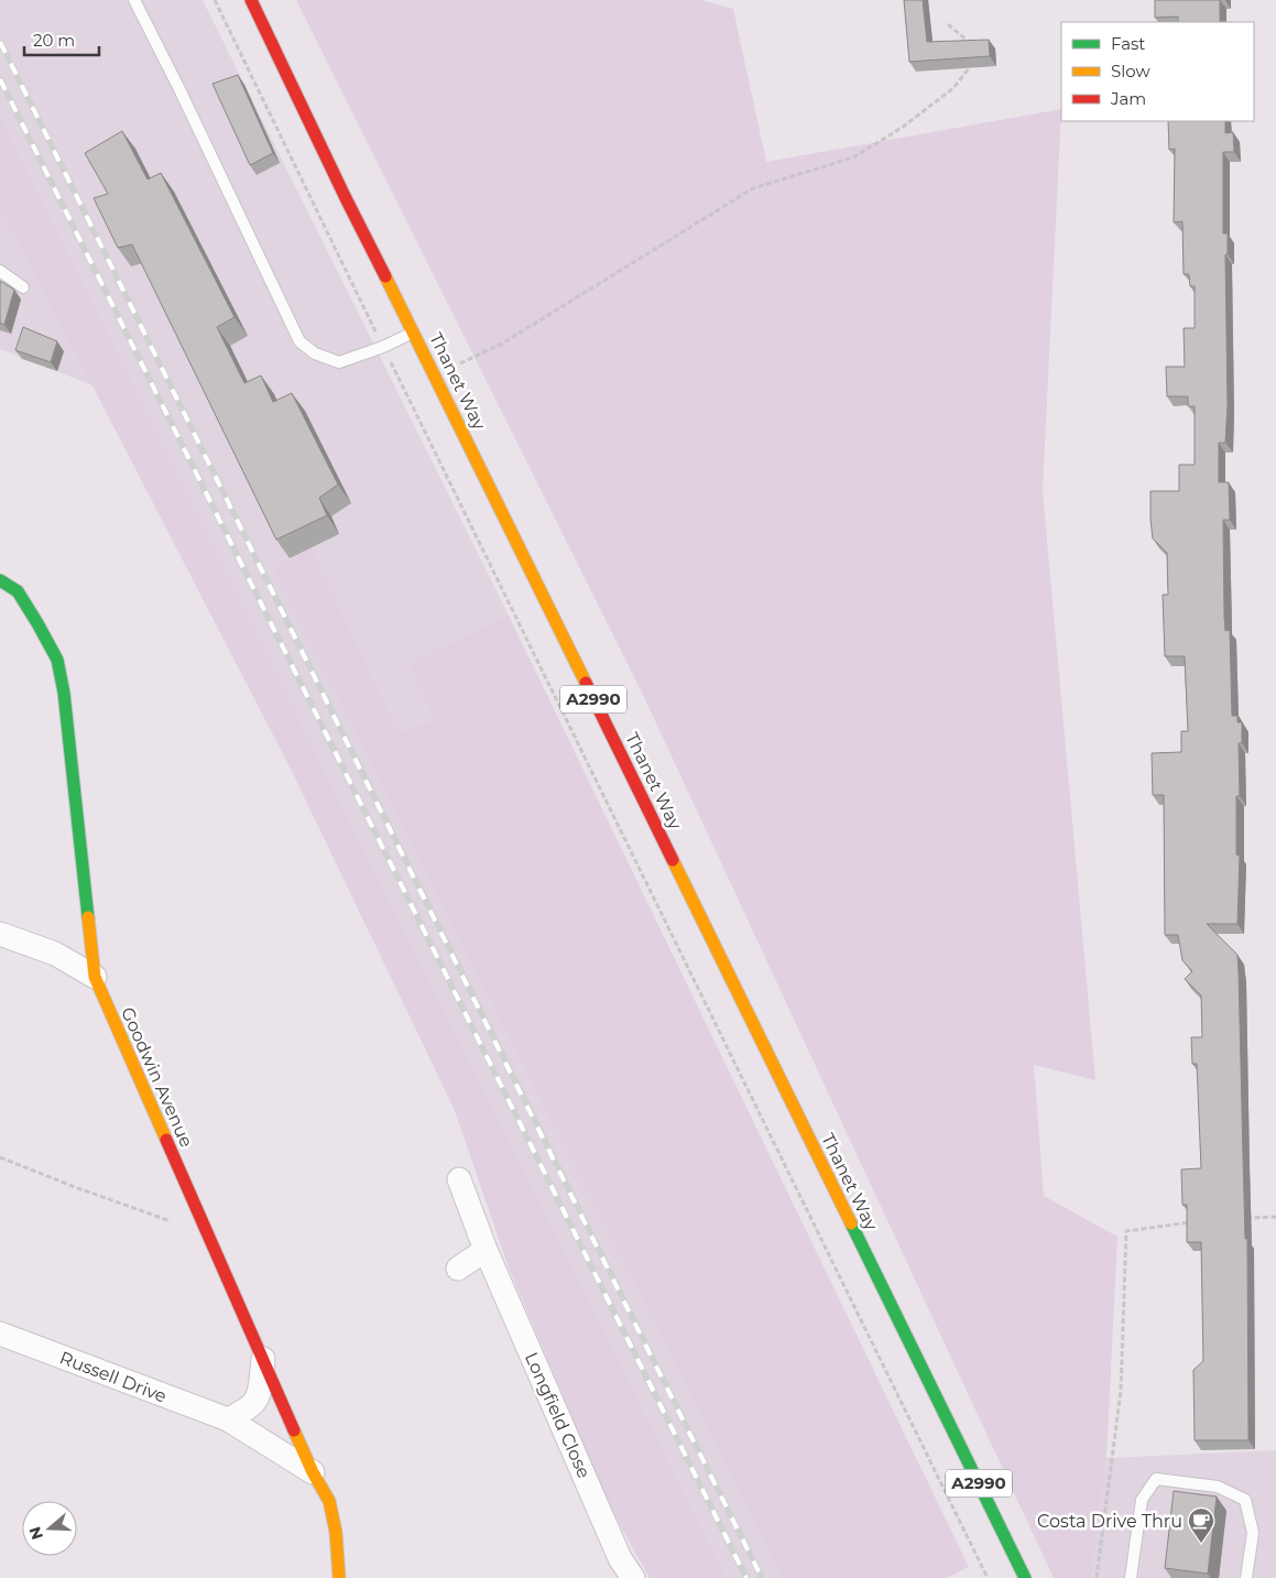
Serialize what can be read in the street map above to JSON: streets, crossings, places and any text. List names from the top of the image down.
{
  "streets": {
    "main road": ["Thanet Way", "A2990", "Goodwin Avenue"],
    "street": ["Russell Drive", "Longfield Close"]
  },
  "crossings": [
    ["Goodwin Avenue", "Russell Drive"]
  ],
  "places": {
    "cafe": ["Costa Drive Thru"]
  },
  "legend": ["Fast", "Slow", "Jam"],
  "scale_bar": "20 m",
  "north": "left"
}
